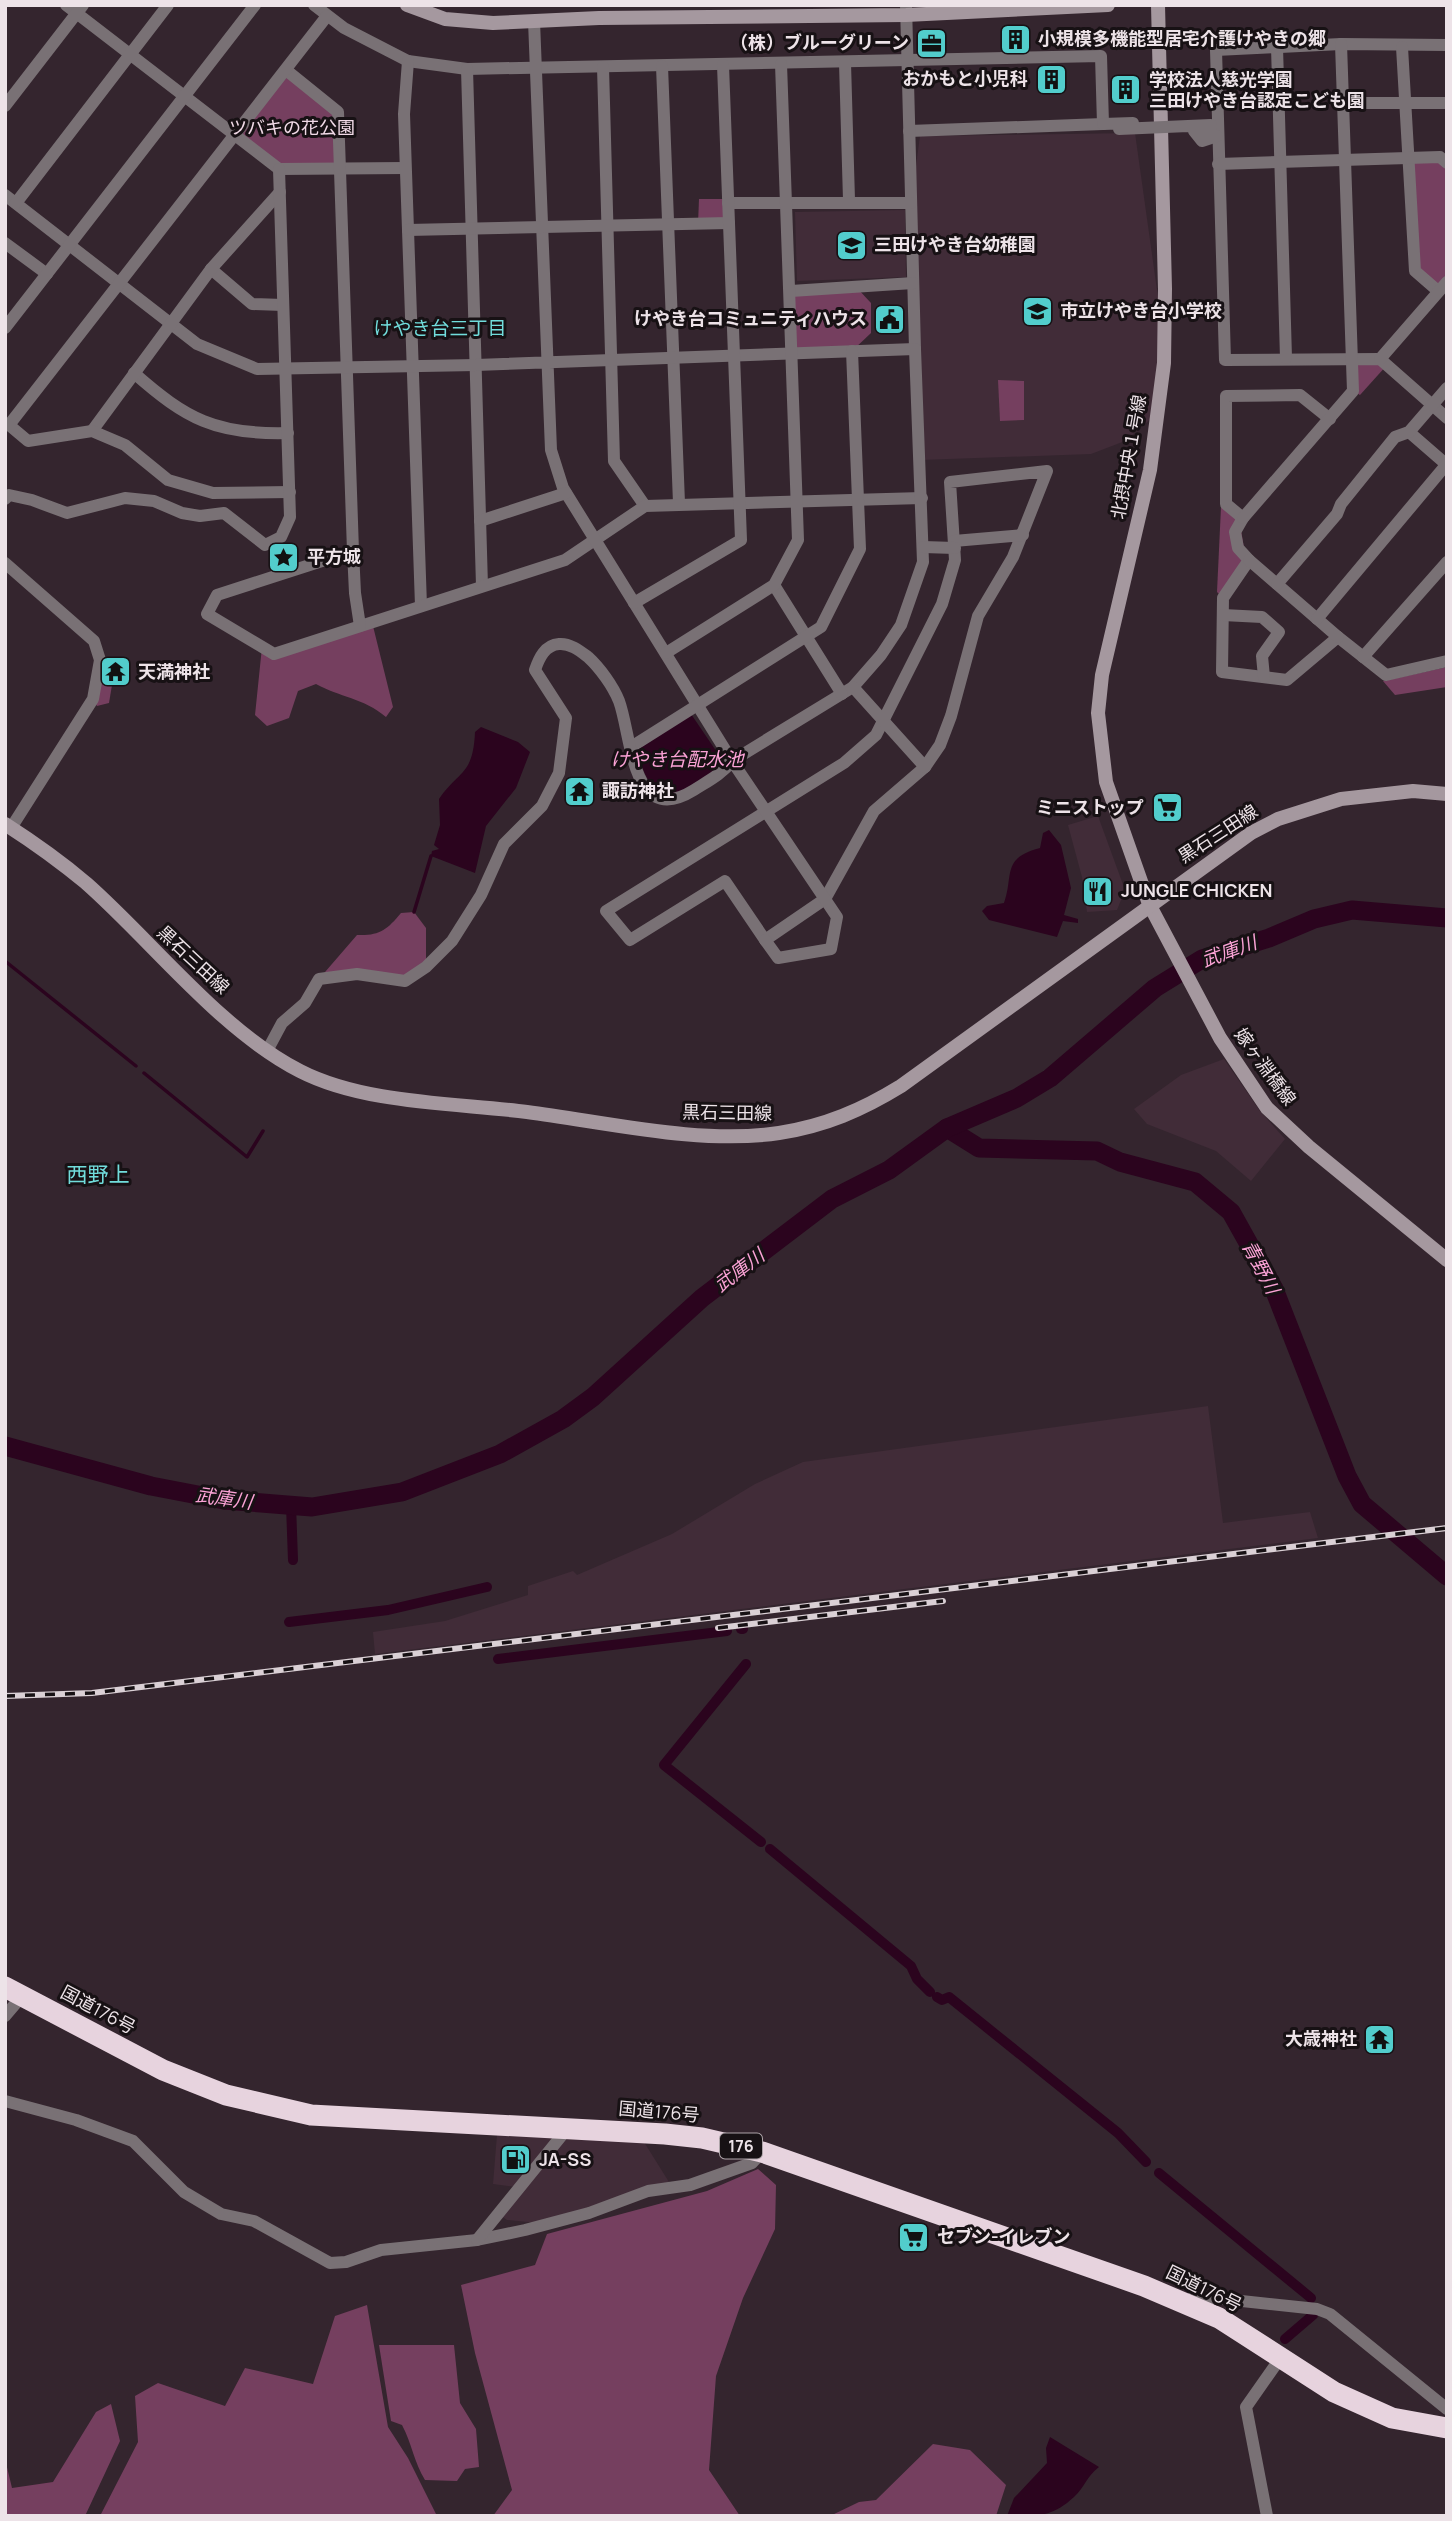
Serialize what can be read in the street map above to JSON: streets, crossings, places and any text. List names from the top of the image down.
{
  "streets": {
    "highway": ["国道176号", "176"],
    "street": ["北摂中央１号線", "黒石三田線", "嫁ヶ淵橋線"]
  },
  "crossings": [
    ["北摂中央１号線", "黒石三田線"],
    ["北摂中央１号線", "嫁ヶ淵橋線"]
  ],
  "districts": ["けやき台三丁目", "西野上"],
  "water": ["けやき台配水池", "武庫川", "青野川"],
  "parks": ["ツバキの花公園"],
  "places": {
    "building": ["小規模多機能型居宅介護けやきの郷", "おかもと小児科", "学校法人慈光学園 三田けやき台認定こども園"],
    "office": ["（株）ブルーグリーン"],
    "school or university": ["三田けやき台幼稚園", "市立けやき台小学校"],
    "public building": ["けやき台コミュニティハウス"],
    "place": ["平方城"],
    "temple": ["天満神社", "諏訪神社", "大歳神社"],
    "supermarket": ["ミニストップ", "セブン-イレブン"],
    "restaurant": ["JUNGLE CHICKEN"],
    "fuel station": ["JA-SS"]
  }
}
